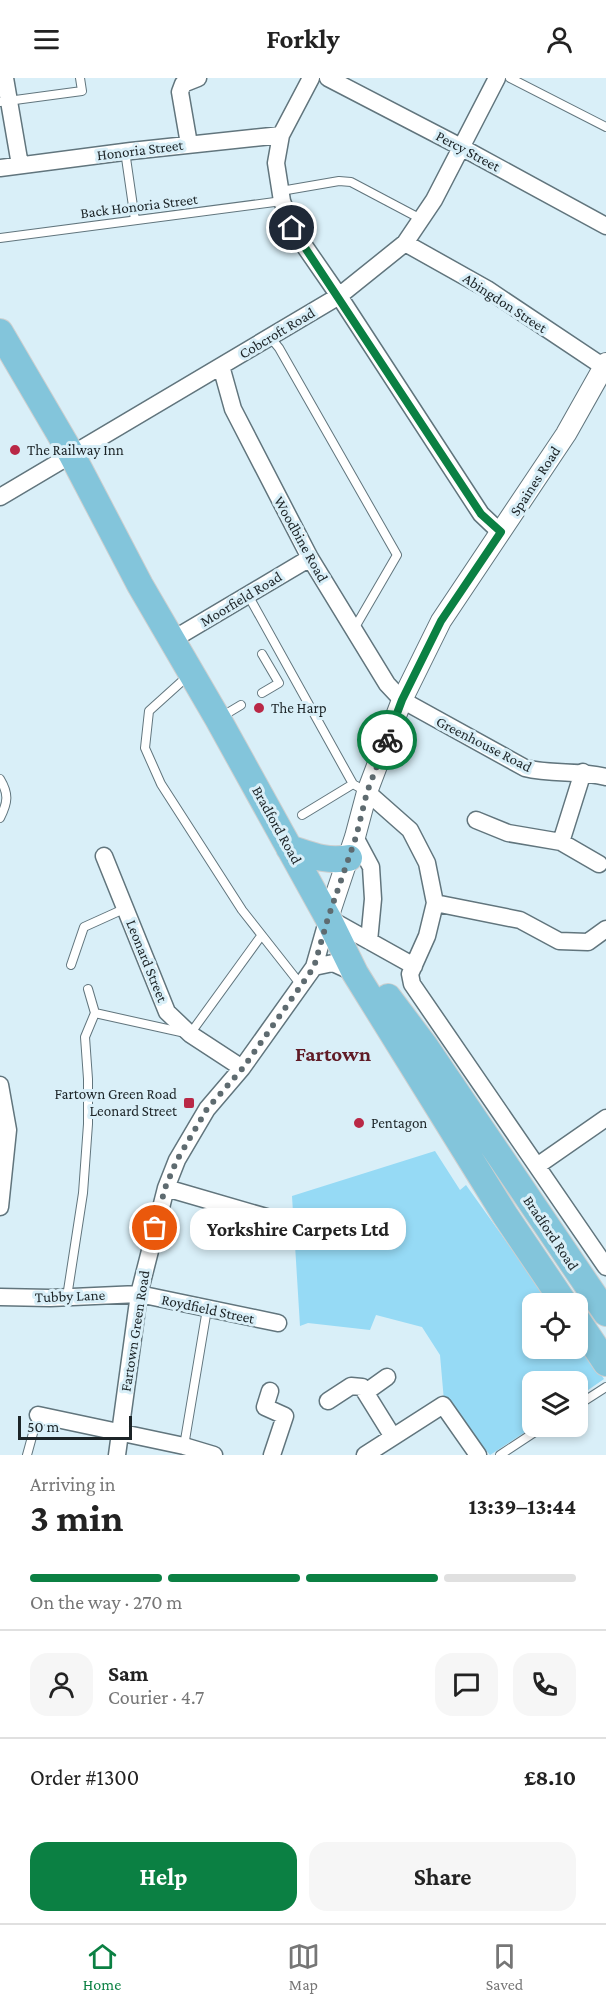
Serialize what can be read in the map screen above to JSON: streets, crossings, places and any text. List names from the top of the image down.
{
  "streets": {
    "main road": ["Bradford Road"],
    "street": [
      "Honoria Street",
      "Percy Street",
      "Abingdon Street",
      "Cobcroft Road",
      "Spaines Road",
      "Woodbine Road",
      "Moorfield Road",
      "Greenhouse Road",
      "Leonard Street",
      "Tubby Lane",
      "Roydfield Street",
      "Fartown Green Road"
    ],
    "lane": ["Back Honoria Street"]
  },
  "crossings": [
    ["Percy Street", "Cobcroft Road"],
    ["Back Honoria Street", "Cobcroft Road"],
    ["Abingdon Street", "Cobcroft Road"],
    ["Abingdon Street", "Spaines Road"],
    ["Cobcroft Road", "Woodbine Road"],
    ["Cobcroft Road", "Bradford Road"],
    ["Spaines Road", "Woodbine Road"],
    ["Spaines Road", "Greenhouse Road"],
    ["Spaines Road", "Bradford Road"],
    ["Spaines Road", "Fartown Green Road"],
    ["Woodbine Road", "Moorfield Road"],
    ["Woodbine Road", "Greenhouse Road"],
    ["Moorfield Road", "Bradford Road"],
    ["Bradford Road", "Fartown Green Road"],
    ["Leonard Street", "Fartown Green Road"],
    ["Tubby Lane", "Roydfield Street"],
    ["Tubby Lane", "Fartown Green Road"],
    ["Roydfield Street", "Fartown Green Road"]
  ],
  "districts": ["Fartown"],
  "places": {
    "other": [
      "The Railway Inn",
      "The Harp",
      "Pentagon",
      "Yorkshire Carpets Ltd"
    ],
    "transit": ["Fartown Green Road Leonard Street"]
  },
  "scale_bar": "50 m",
  "page": {
    "header": "Forkly",
    "bubble": "Yorkshire Carpets Ltd",
    "scale": "50 m",
    "heading": ["3 min", "Arriving in", "13:39–13:44"],
    "panel": [
      "Sam",
      "Courier · 4.7",
      "Order #1300",
      "£8.10"
    ],
    "bar": "On the way · 270 m",
    "buttons": ["Help", "Share"],
    "tabs": ["Home", "Map", "Saved"]
  }
}
